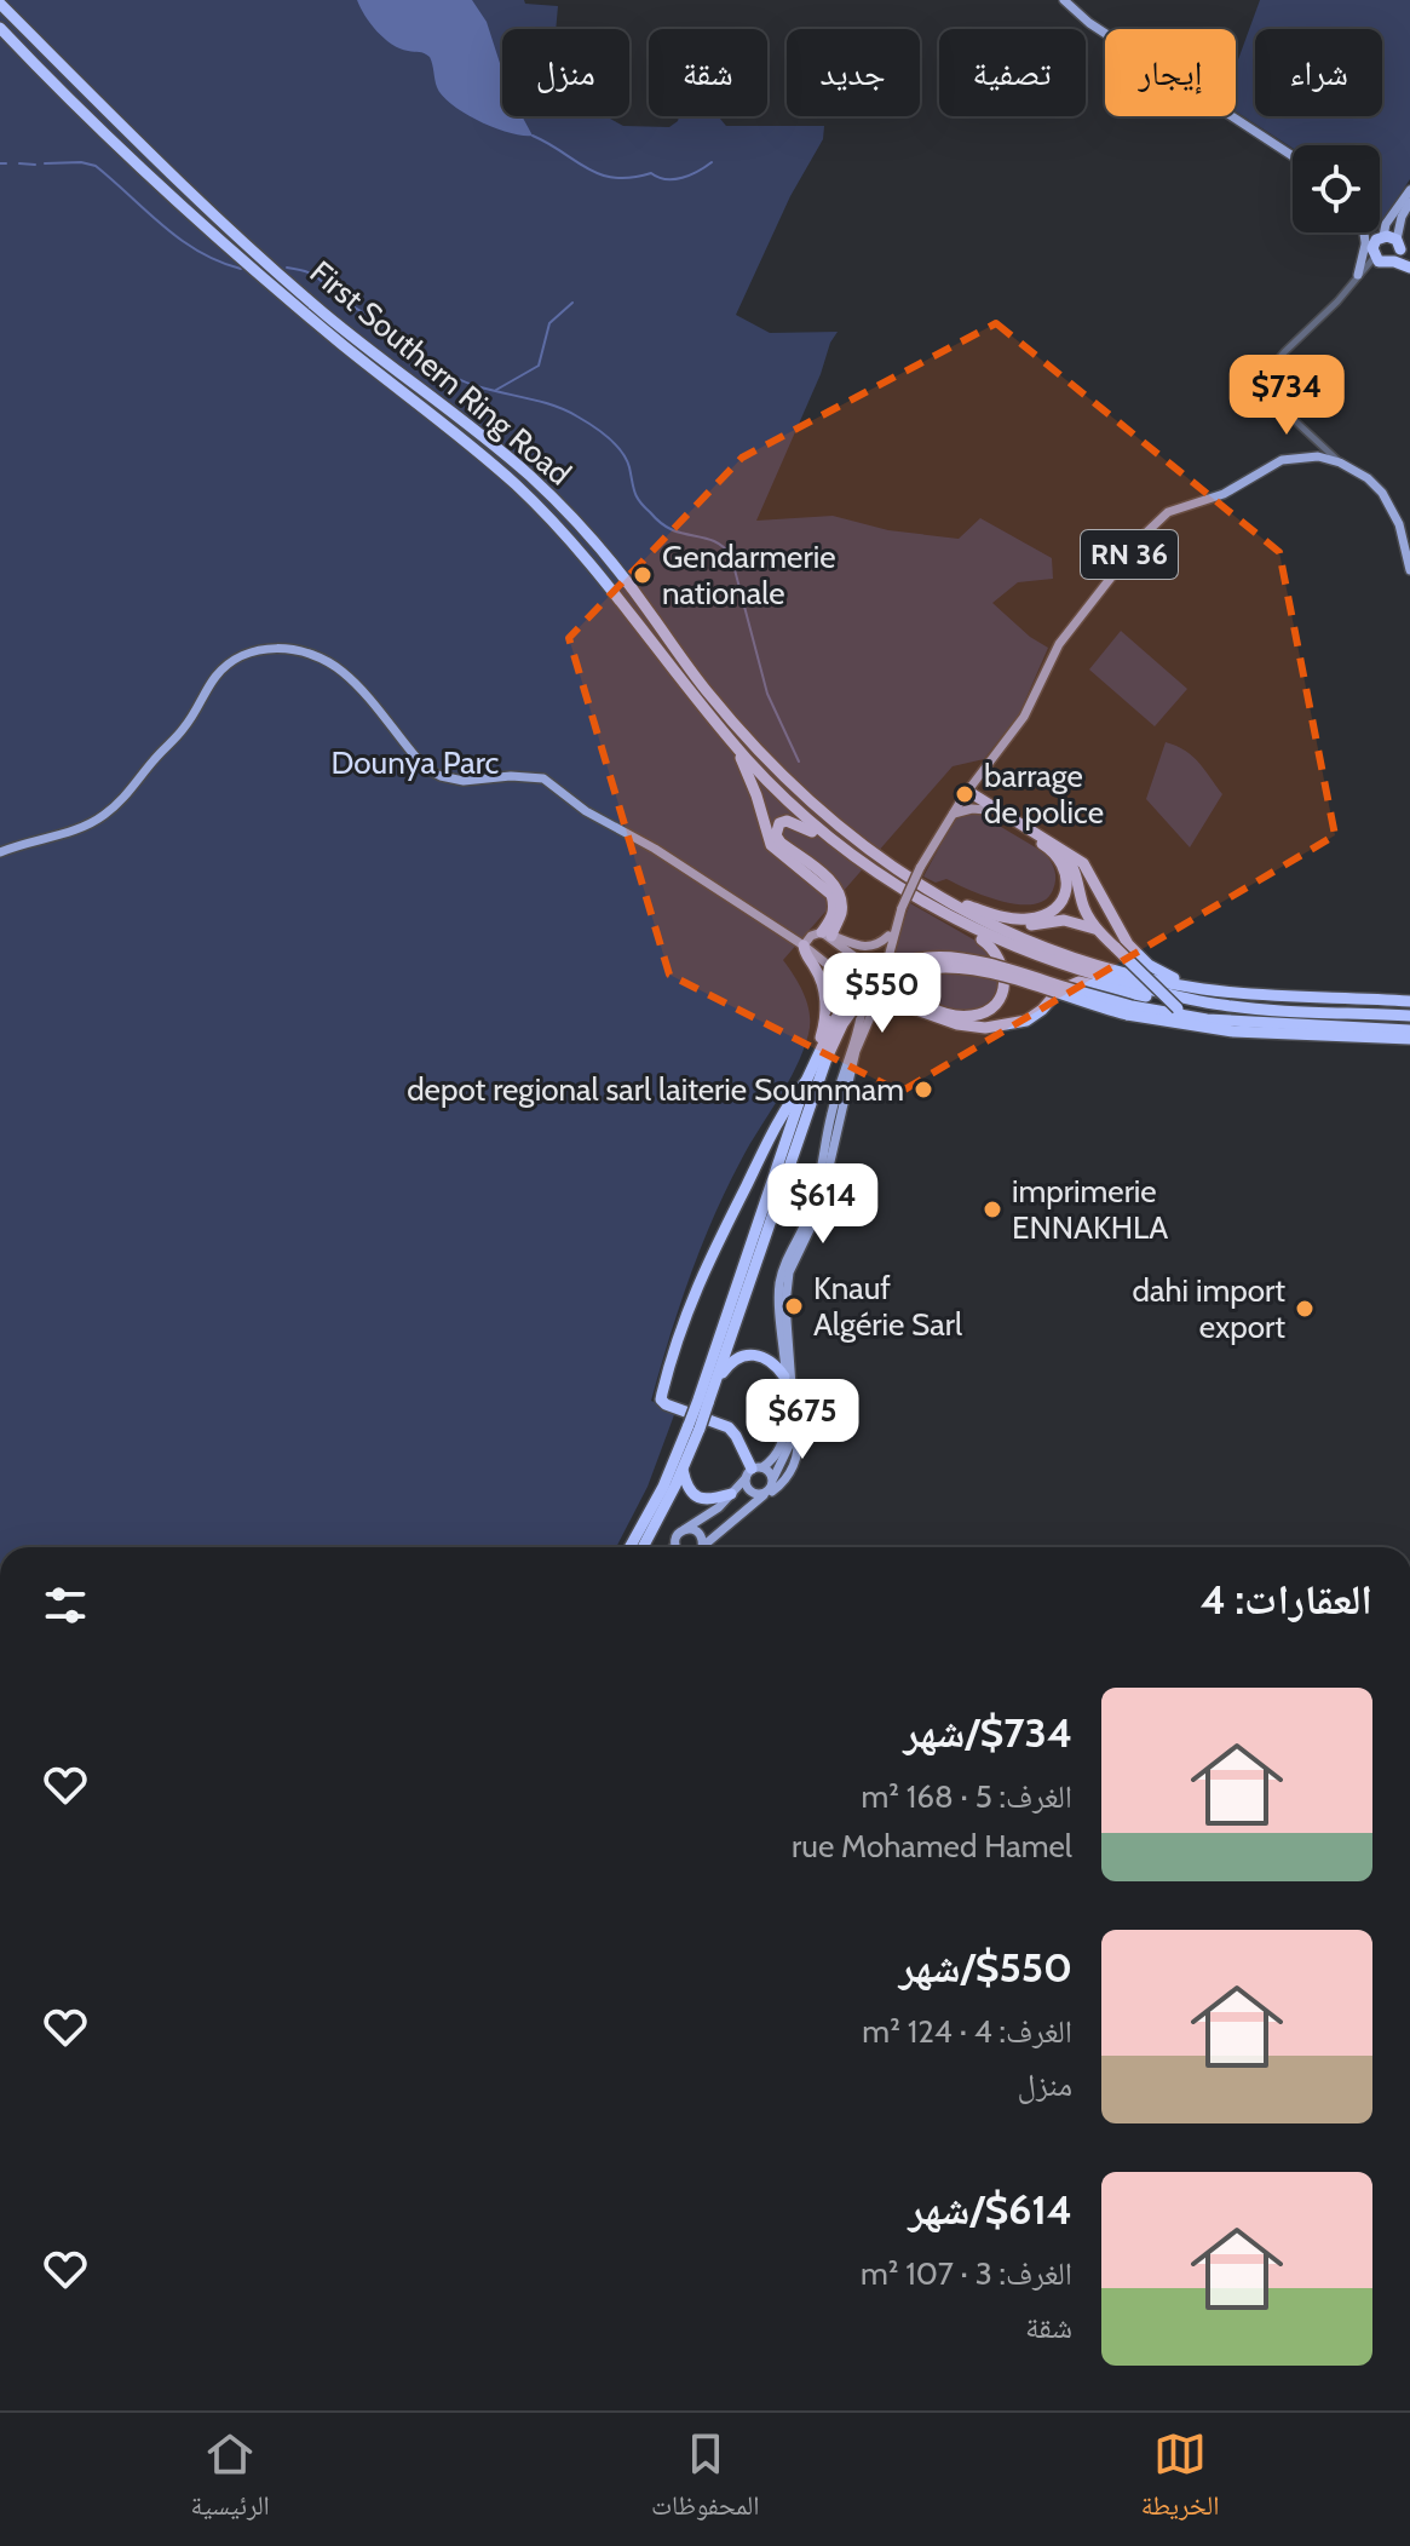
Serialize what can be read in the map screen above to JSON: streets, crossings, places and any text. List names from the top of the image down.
{
  "streets": {
    "highway": ["First Southern Ring Road"],
    "main road": ["RN 36"]
  },
  "parks": ["Dounya Parc"],
  "places": [
    "Gendarmerie nationale",
    "barrage de police",
    "depot regional sarl laiterie Soummam",
    "imprimerie ENNAKHLA",
    "Knauf Algérie Sarl",
    "dahi import export"
  ],
  "page": {
    "chip": [
      "شراء",
      "إيجار",
      "تصفية",
      "جديد",
      "شقة",
      "منزل"
    ],
    "price": [
      "$734",
      "$550",
      "$614",
      "$675"
    ],
    "heading": "العقارات: 4",
    "list": [
      {
        "name": "$734/شهر",
        "note": "الغرف: 5 · 168 m² · rue Mohamed Hamel"
      },
      {
        "name": "$550/شهر",
        "note": "الغرف: 4 · 124 m² · منزل"
      },
      {
        "name": "$614/شهر",
        "note": "الغرف: 3 · 107 m² · شقة"
      }
    ],
    "tabs": ["الخريطة", "المحفوظات", "الرئيسية"]
  }
}
